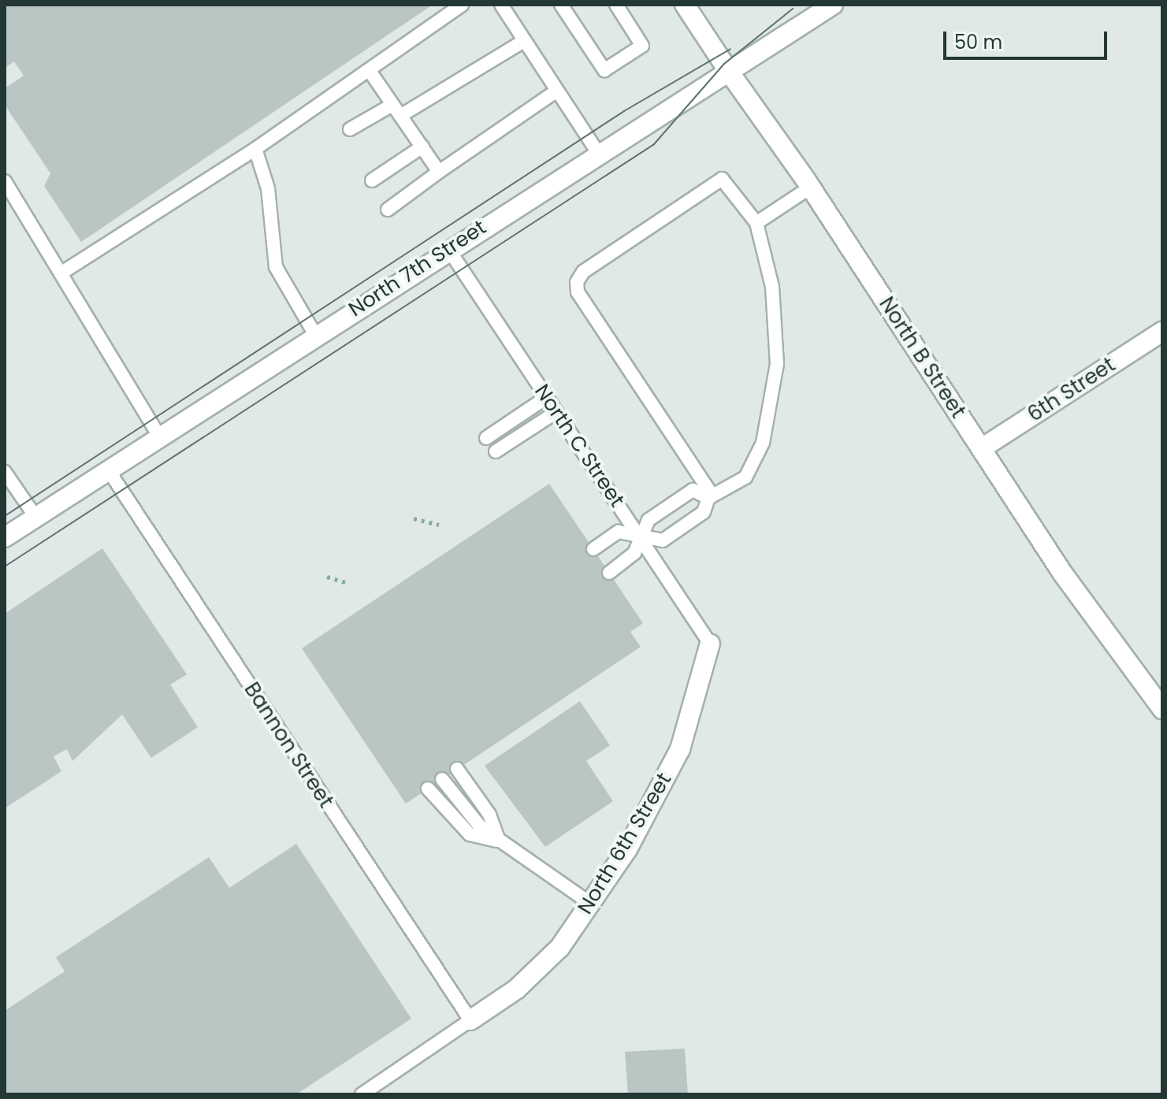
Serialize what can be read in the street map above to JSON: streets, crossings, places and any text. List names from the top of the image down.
{
  "streets": {
    "street": [
      "North 7th Street",
      "North B Street",
      "6th Street",
      "North 6th Street"
    ],
    "lane": ["North C Street", "Bannon Street"]
  },
  "crossings": [
    ["North 7th Street", "North B Street"],
    ["North 7th Street", "North C Street"],
    ["North 7th Street", "Bannon Street"],
    ["North B Street", "6th Street"],
    ["North C Street", "North 6th Street"],
    ["Bannon Street", "North 6th Street"]
  ],
  "scale_bar": "50 m"
}
